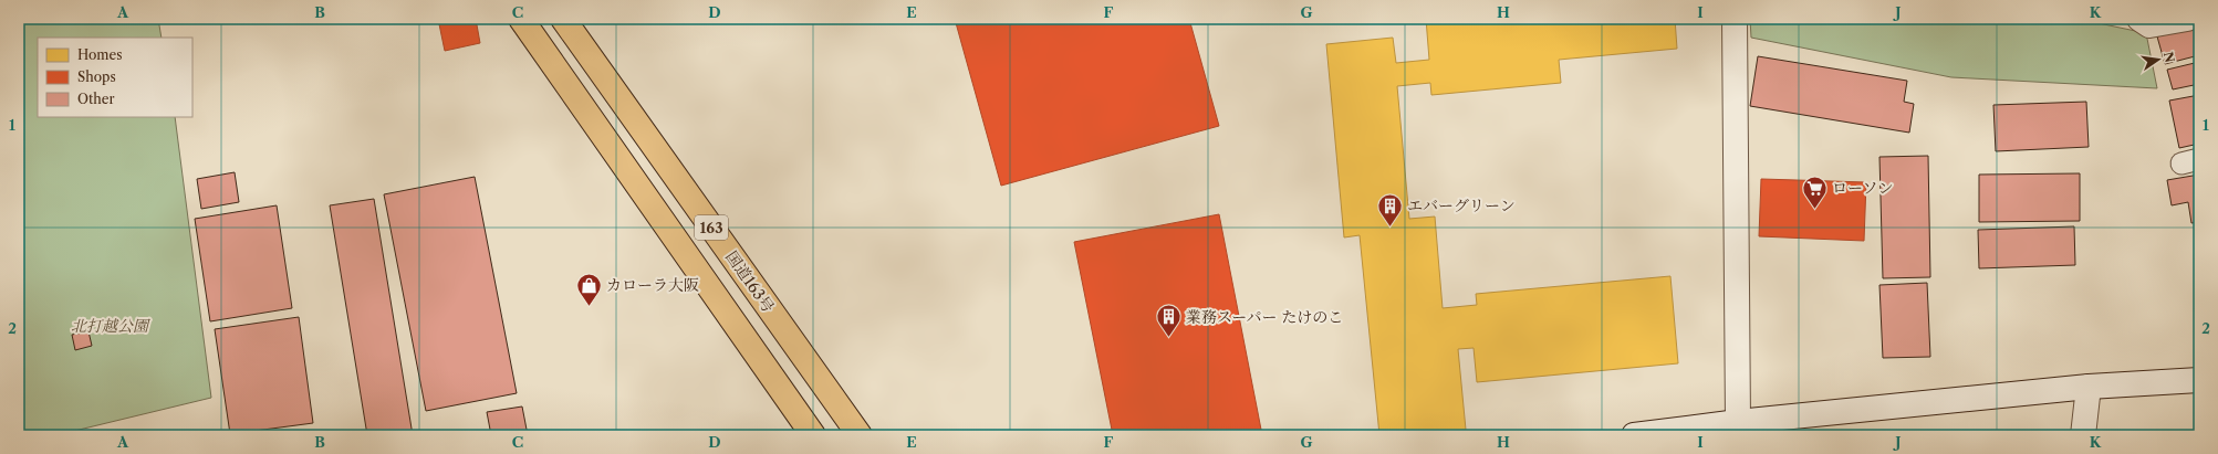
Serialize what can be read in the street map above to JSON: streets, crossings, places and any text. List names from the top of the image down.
{
  "streets": {
    "highway": ["163", "国道163号"]
  },
  "parks": ["北打越公園"],
  "places": {
    "supermarket": ["ローソン"],
    "building": ["エバーグリーン", "業務スーパー たけのこ"],
    "shop": ["カローラ大阪"]
  },
  "legend": ["Homes", "Shops", "Other"],
  "north": "right",
  "grid": {
    "columns": [
      "A",
      "B",
      "C",
      "D",
      "E",
      "F",
      "G",
      "H",
      "I",
      "J",
      "K"
    ],
    "rows": ["1", "2"]
  }
}
